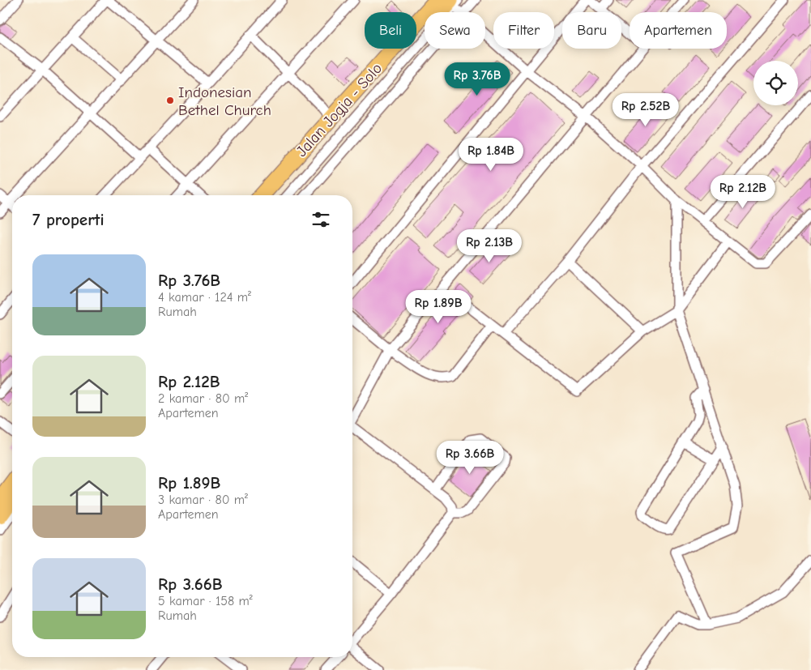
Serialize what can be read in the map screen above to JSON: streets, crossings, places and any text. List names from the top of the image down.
{
  "streets": {
    "highway": ["Jalan Jogja - Solo"]
  },
  "places": ["Indonesian Bethel Church"],
  "page": {
    "chip": [
      "Beli",
      "Sewa",
      "Filter",
      "Baru",
      "Apartemen"
    ],
    "price": [
      "Rp 3.76B",
      "Rp 2.52B",
      "Rp 1.84B",
      "Rp 2.12B",
      "Rp 2.13B",
      "Rp 1.89B",
      "Rp 3.66B"
    ],
    "heading": "7 properti",
    "list": [
      {
        "name": "Rp 3.76B",
        "note": "4 kamar · 124 m² · Rumah"
      },
      {
        "name": "Rp 2.12B",
        "note": "2 kamar · 80 m² · Apartemen"
      },
      {
        "name": "Rp 1.89B",
        "note": "3 kamar · 80 m² · Apartemen"
      },
      {
        "name": "Rp 3.66B",
        "note": "5 kamar · 158 m² · Rumah"
      }
    ]
  }
}
